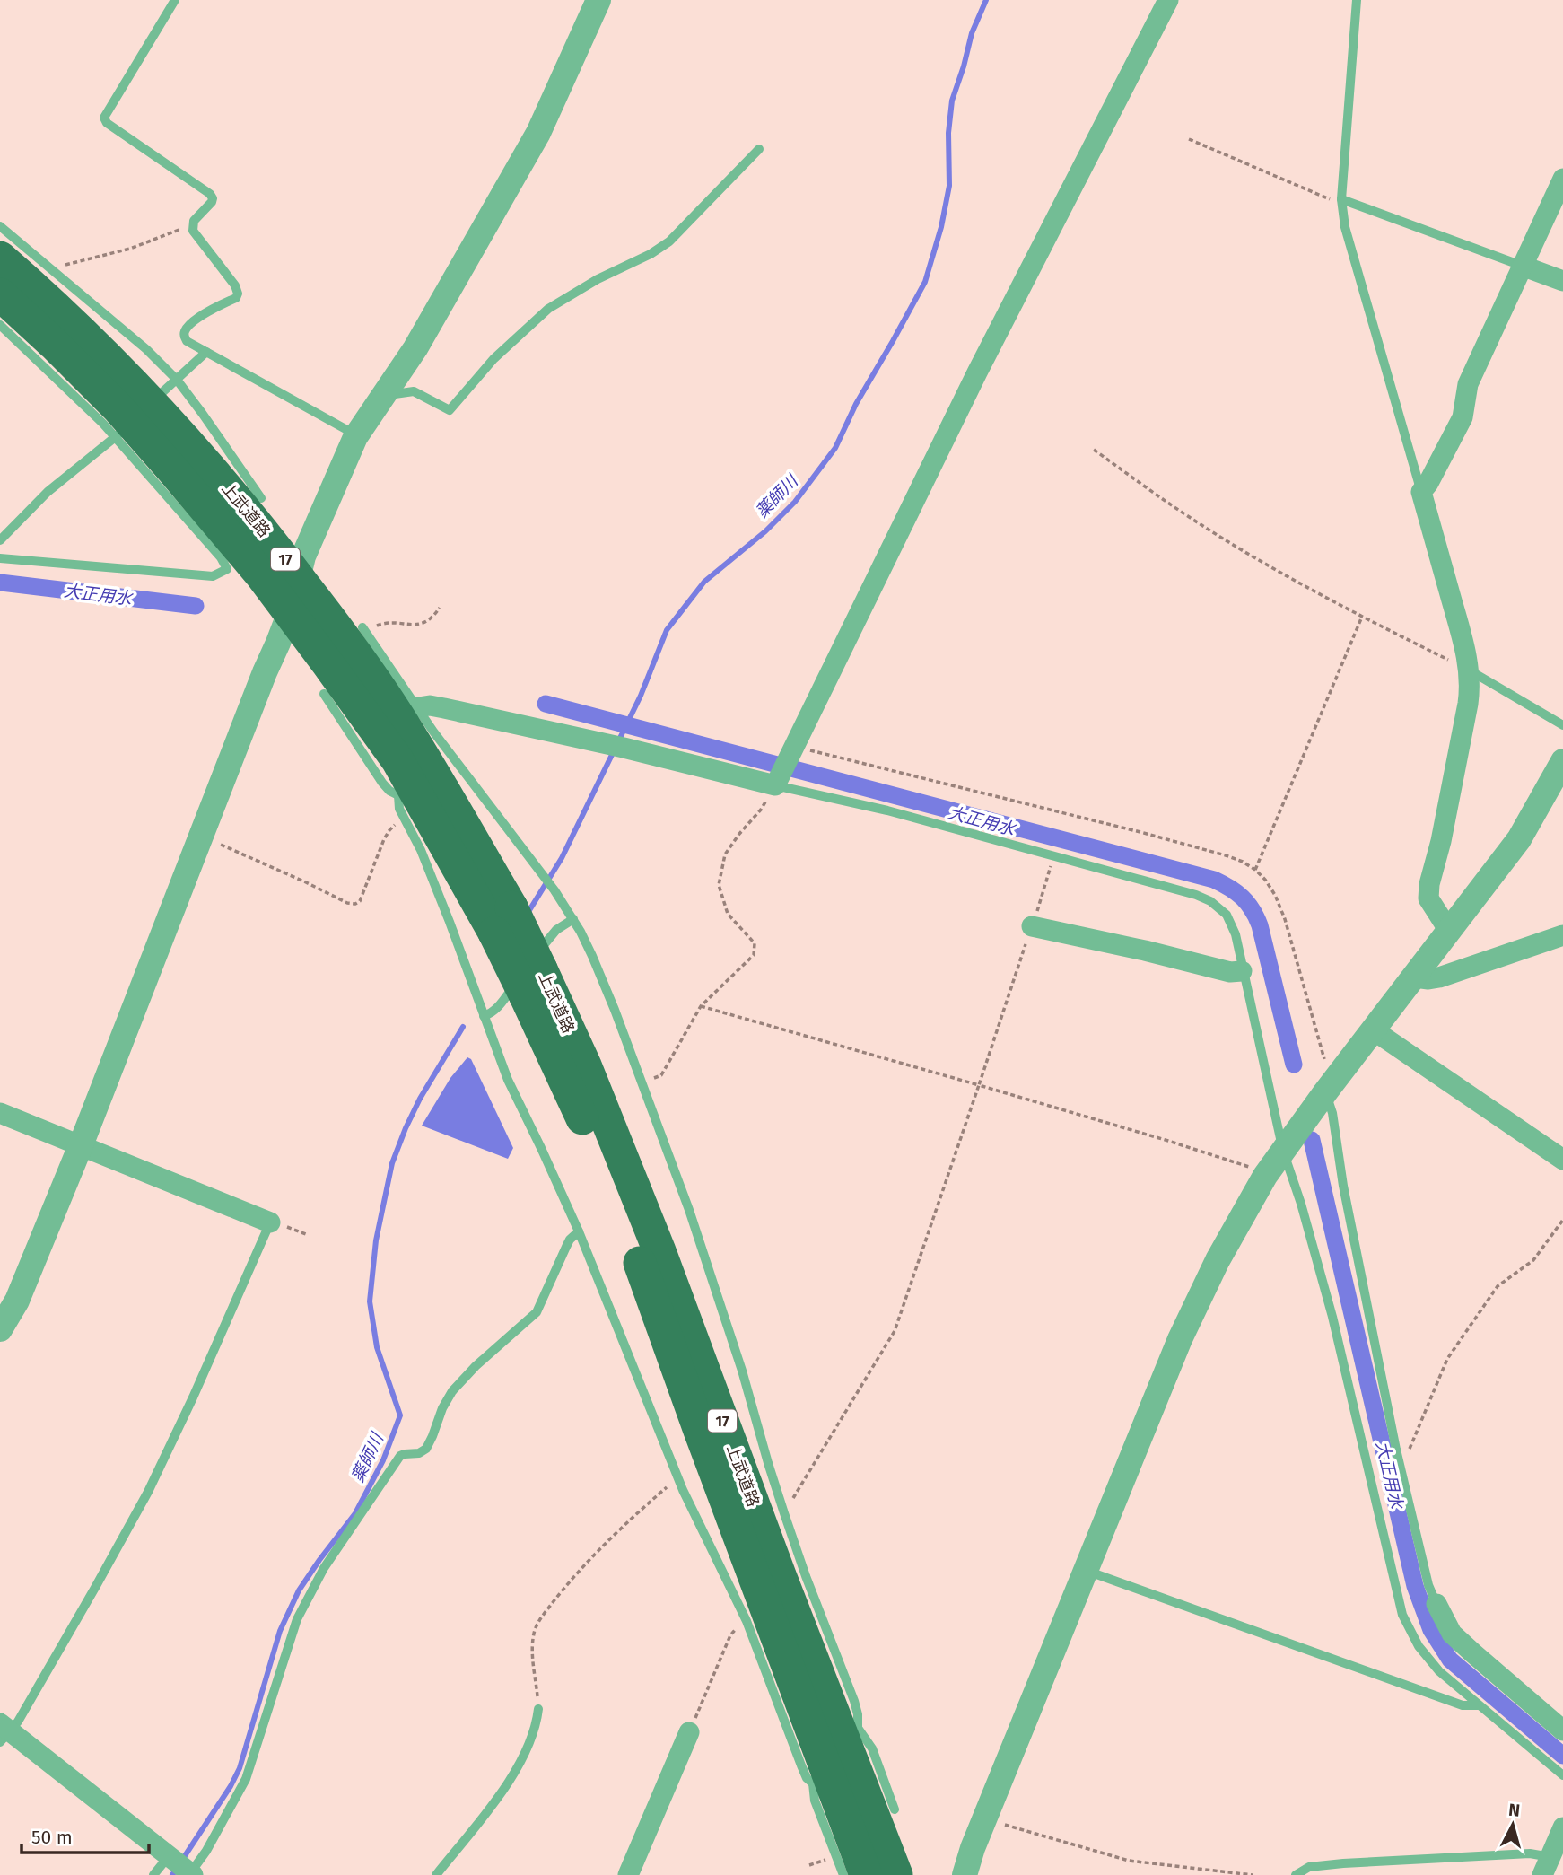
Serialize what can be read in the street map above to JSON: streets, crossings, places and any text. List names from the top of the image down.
{
  "streets": {
    "highway": ["上武道路", "17"]
  },
  "water": ["薬師川", "大正用水"],
  "scale_bar": "50 m",
  "north": "top"
}
